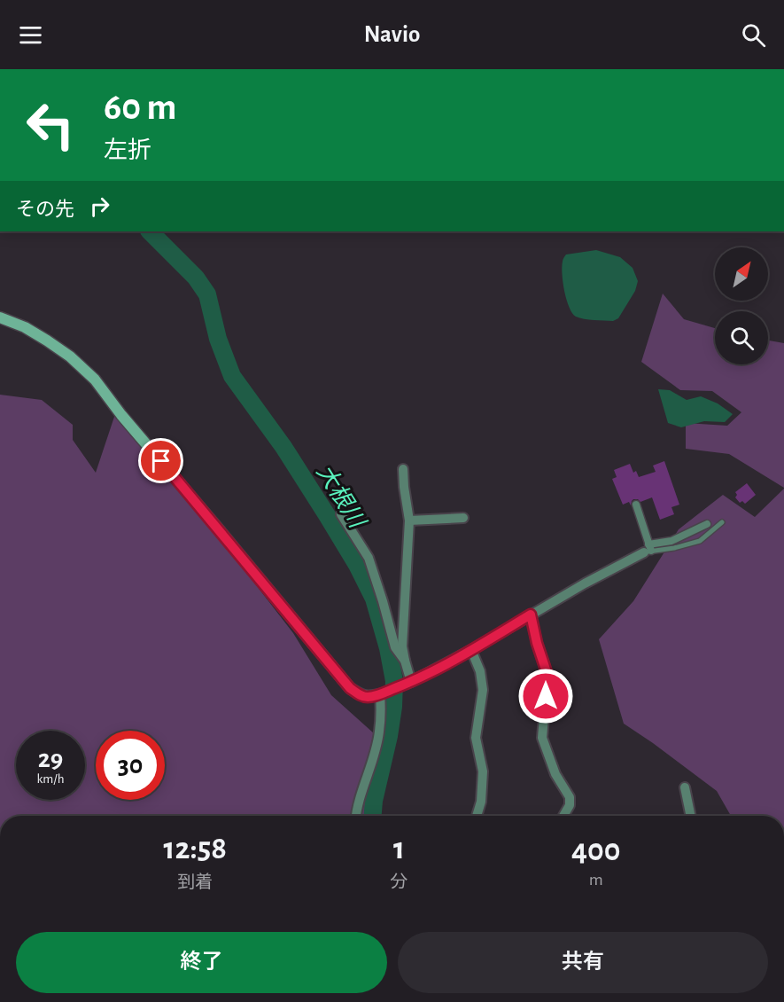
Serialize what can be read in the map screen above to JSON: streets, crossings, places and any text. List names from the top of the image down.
{
  "water": ["大根川"],
  "north": "top right",
  "page": {
    "header": "Navio",
    "turn": ["60 m", "左折"],
    "then": "その先",
    "speed": "29 km/h",
    "limit": "30",
    "eta": [
      "12:58",
      "到着",
      "1",
      "分",
      "400",
      "m"
    ],
    "buttons": ["終了", "共有"]
  }
}
